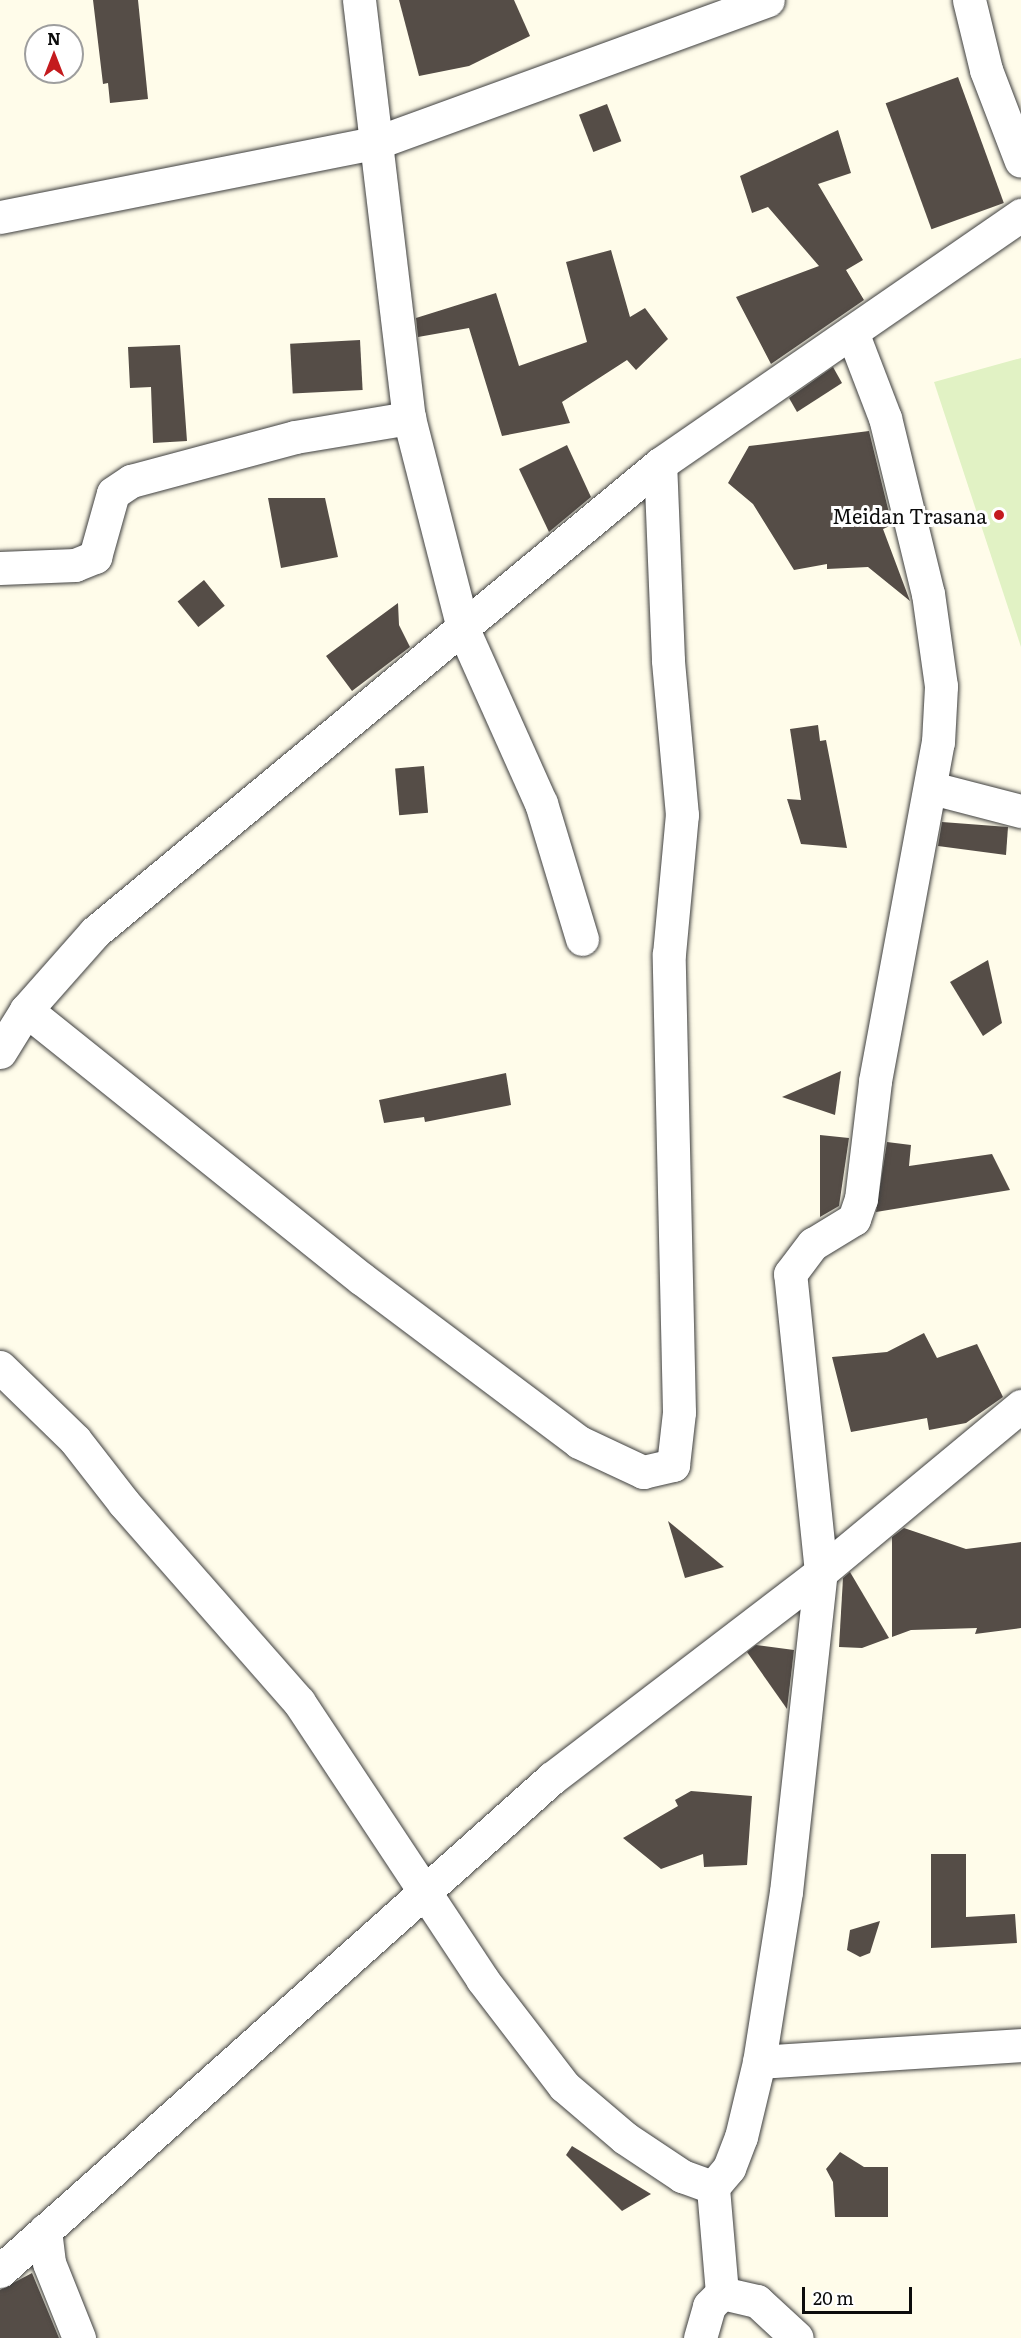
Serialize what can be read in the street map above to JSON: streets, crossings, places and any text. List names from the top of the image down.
{
  "places": ["Meidan Trasana"],
  "scale_bar": "20 m",
  "north": "top"
}
